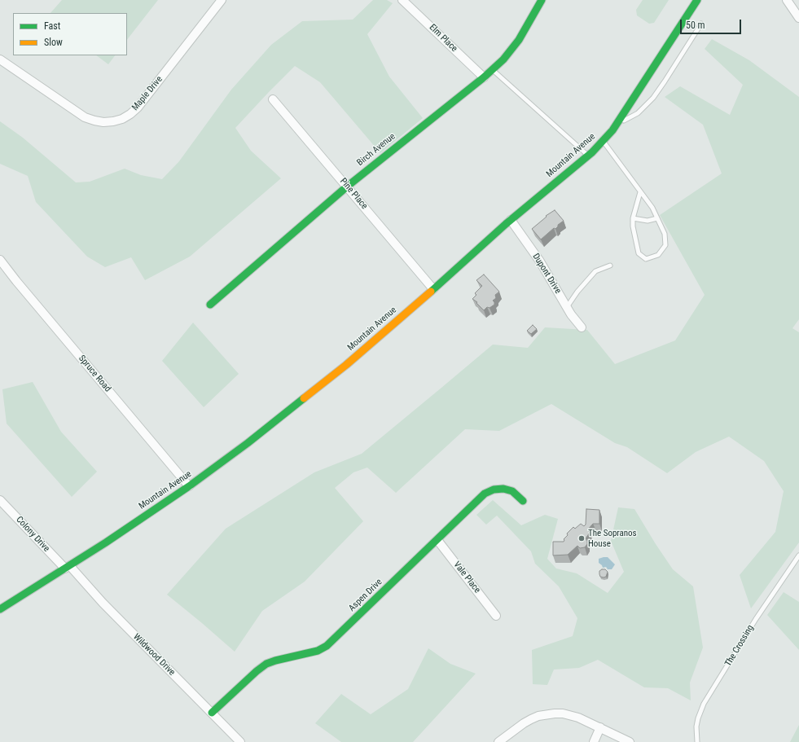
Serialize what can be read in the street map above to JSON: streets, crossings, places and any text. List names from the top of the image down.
{
  "streets": {
    "street": [
      "Elm Place",
      "Maple Drive",
      "Birch Avenue",
      "Mountain Avenue",
      "Pine Place",
      "Dupont Drive",
      "Spruce Road",
      "Colony Drive",
      "Vale Place",
      "Aspen Drive",
      "Wildwood Drive"
    ],
    "lane": ["The Crossing"]
  },
  "crossings": [
    ["Elm Place", "Birch Avenue"],
    ["Birch Avenue", "Pine Place"],
    ["Mountain Avenue", "Pine Place"],
    ["Mountain Avenue", "Dupont Drive"],
    ["Mountain Avenue", "Spruce Road"],
    ["Mountain Avenue", "Colony Drive"],
    ["Mountain Avenue", "Wildwood Drive"],
    ["Colony Drive", "Wildwood Drive"],
    ["Vale Place", "Aspen Drive"],
    ["Aspen Drive", "Wildwood Drive"]
  ],
  "places": ["The Sopranos House"],
  "legend": ["Fast", "Slow"],
  "scale_bar": "50 m"
}
